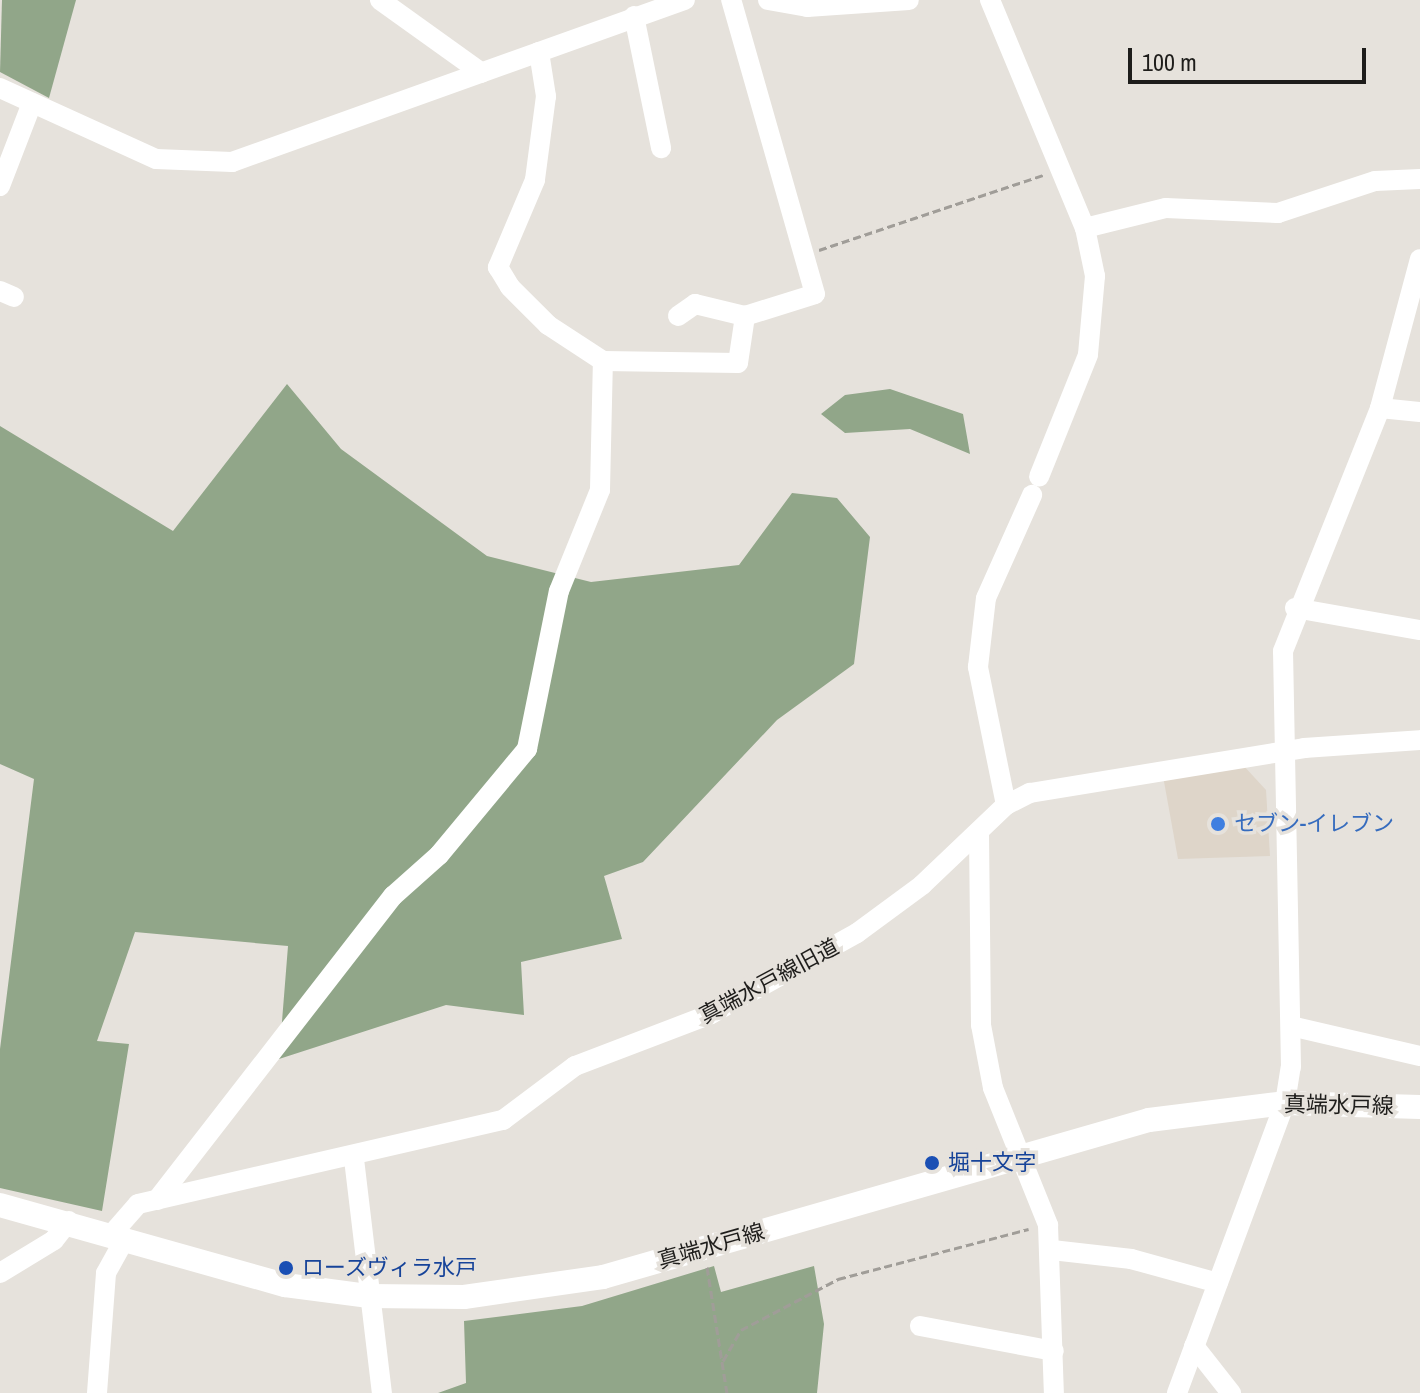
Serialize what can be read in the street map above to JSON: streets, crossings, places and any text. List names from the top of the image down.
{
  "streets": {
    "main road": ["真端水戸線"],
    "street": ["真端水戸線旧道"]
  },
  "crossings": [
    ["真端水戸線旧道", "真端水戸線"]
  ],
  "places": ["セブン-イレブン", "堀十文字", "ローズヴィラ水戸"],
  "scale_bar": "100 m"
}
